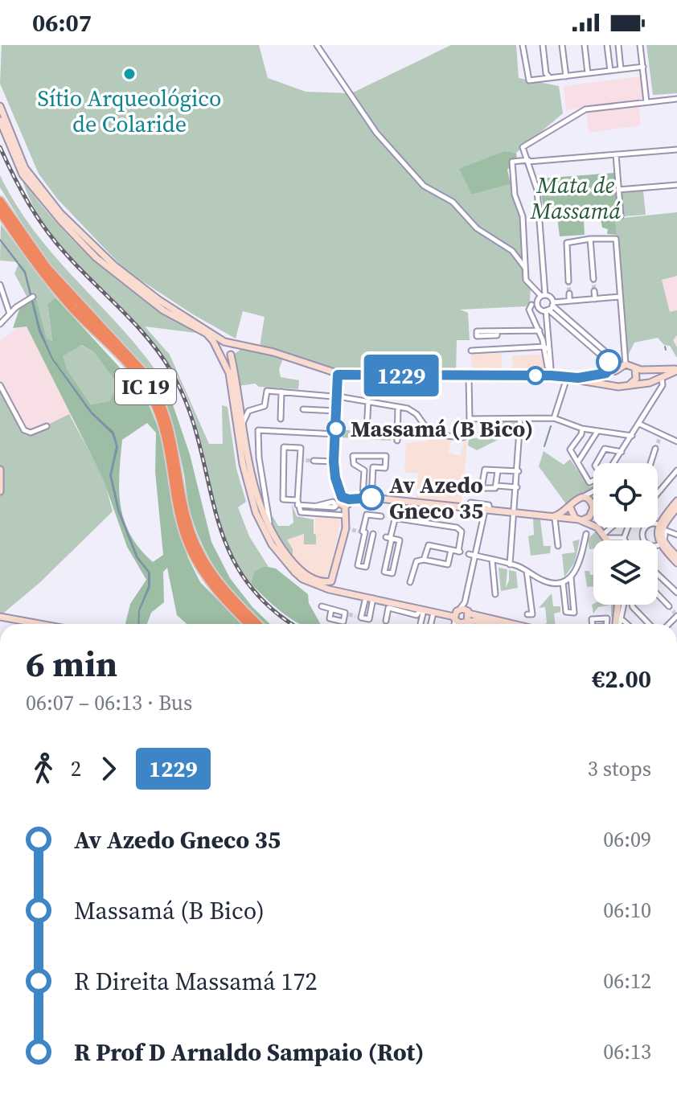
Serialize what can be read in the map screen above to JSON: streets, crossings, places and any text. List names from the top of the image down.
{
  "streets": {
    "highway": ["IC 19"]
  },
  "parks": ["Mata de Massamá"],
  "places": ["Sítio Arqueológico de Colaride", "Massamá (B Bico)", "Av Azedo Gneco 35"],
  "lines": ["bus line 1229"],
  "page": {
    "status": "06:07",
    "on_map": "1229",
    "heading": ["6 min", "06:07 – 06:13 · Bus", "€2.00"],
    "legs": ["2", "1229", "3 stops"],
    "list": [
      {
        "name": "Av Azedo Gneco 35",
        "value": "06:09"
      },
      {
        "name": "Massamá (B Bico)",
        "value": "06:10"
      },
      {
        "name": "R Direita Massamá 172",
        "value": "06:12"
      },
      {
        "name": "R Prof D Arnaldo Sampaio (Rot)",
        "value": "06:13"
      }
    ]
  }
}
